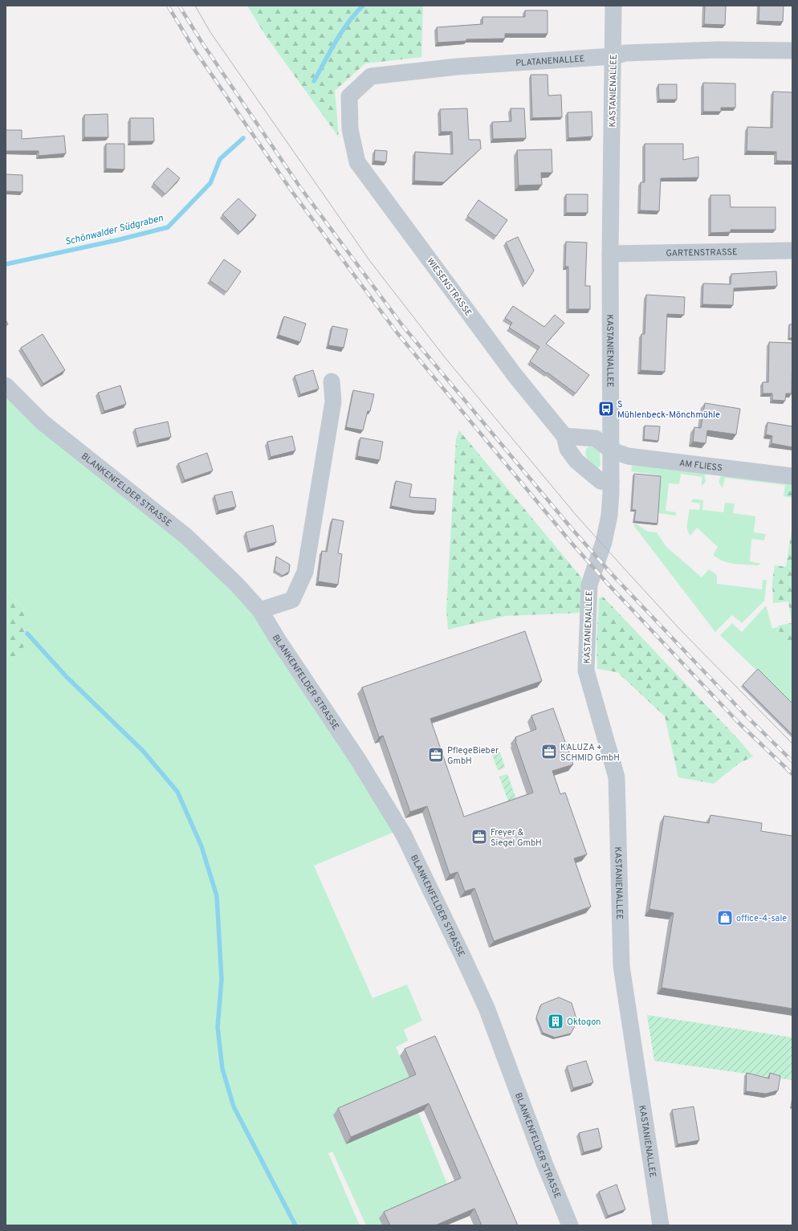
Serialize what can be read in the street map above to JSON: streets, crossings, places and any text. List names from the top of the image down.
{
  "streets": {
    "street": [
      "PLATANENALLEE",
      "KASTANIENALLEE",
      "GARTENSTRASSE",
      "WIESENSTRASSE",
      "AM FLIESS",
      "BLANKENFELDER STRASSE"
    ]
  },
  "crossings": [
    ["PLATANENALLEE", "KASTANIENALLEE"],
    ["PLATANENALLEE", "WIESENSTRASSE"],
    ["KASTANIENALLEE", "GARTENSTRASSE"],
    ["KASTANIENALLEE", "WIESENSTRASSE"],
    ["KASTANIENALLEE", "AM FLIESS"]
  ],
  "water": ["Schönwalder Südgraben"],
  "places": {
    "bus stop": ["S Mühlenbeck-Mönchmühle"],
    "office": ["KALUZA + SCHMID GmbH", "PflegeBieber GmbH", "Freyer & Siegel GmbH"],
    "shop": ["office-4-sale"],
    "building": ["Oktogon"]
  }
}
